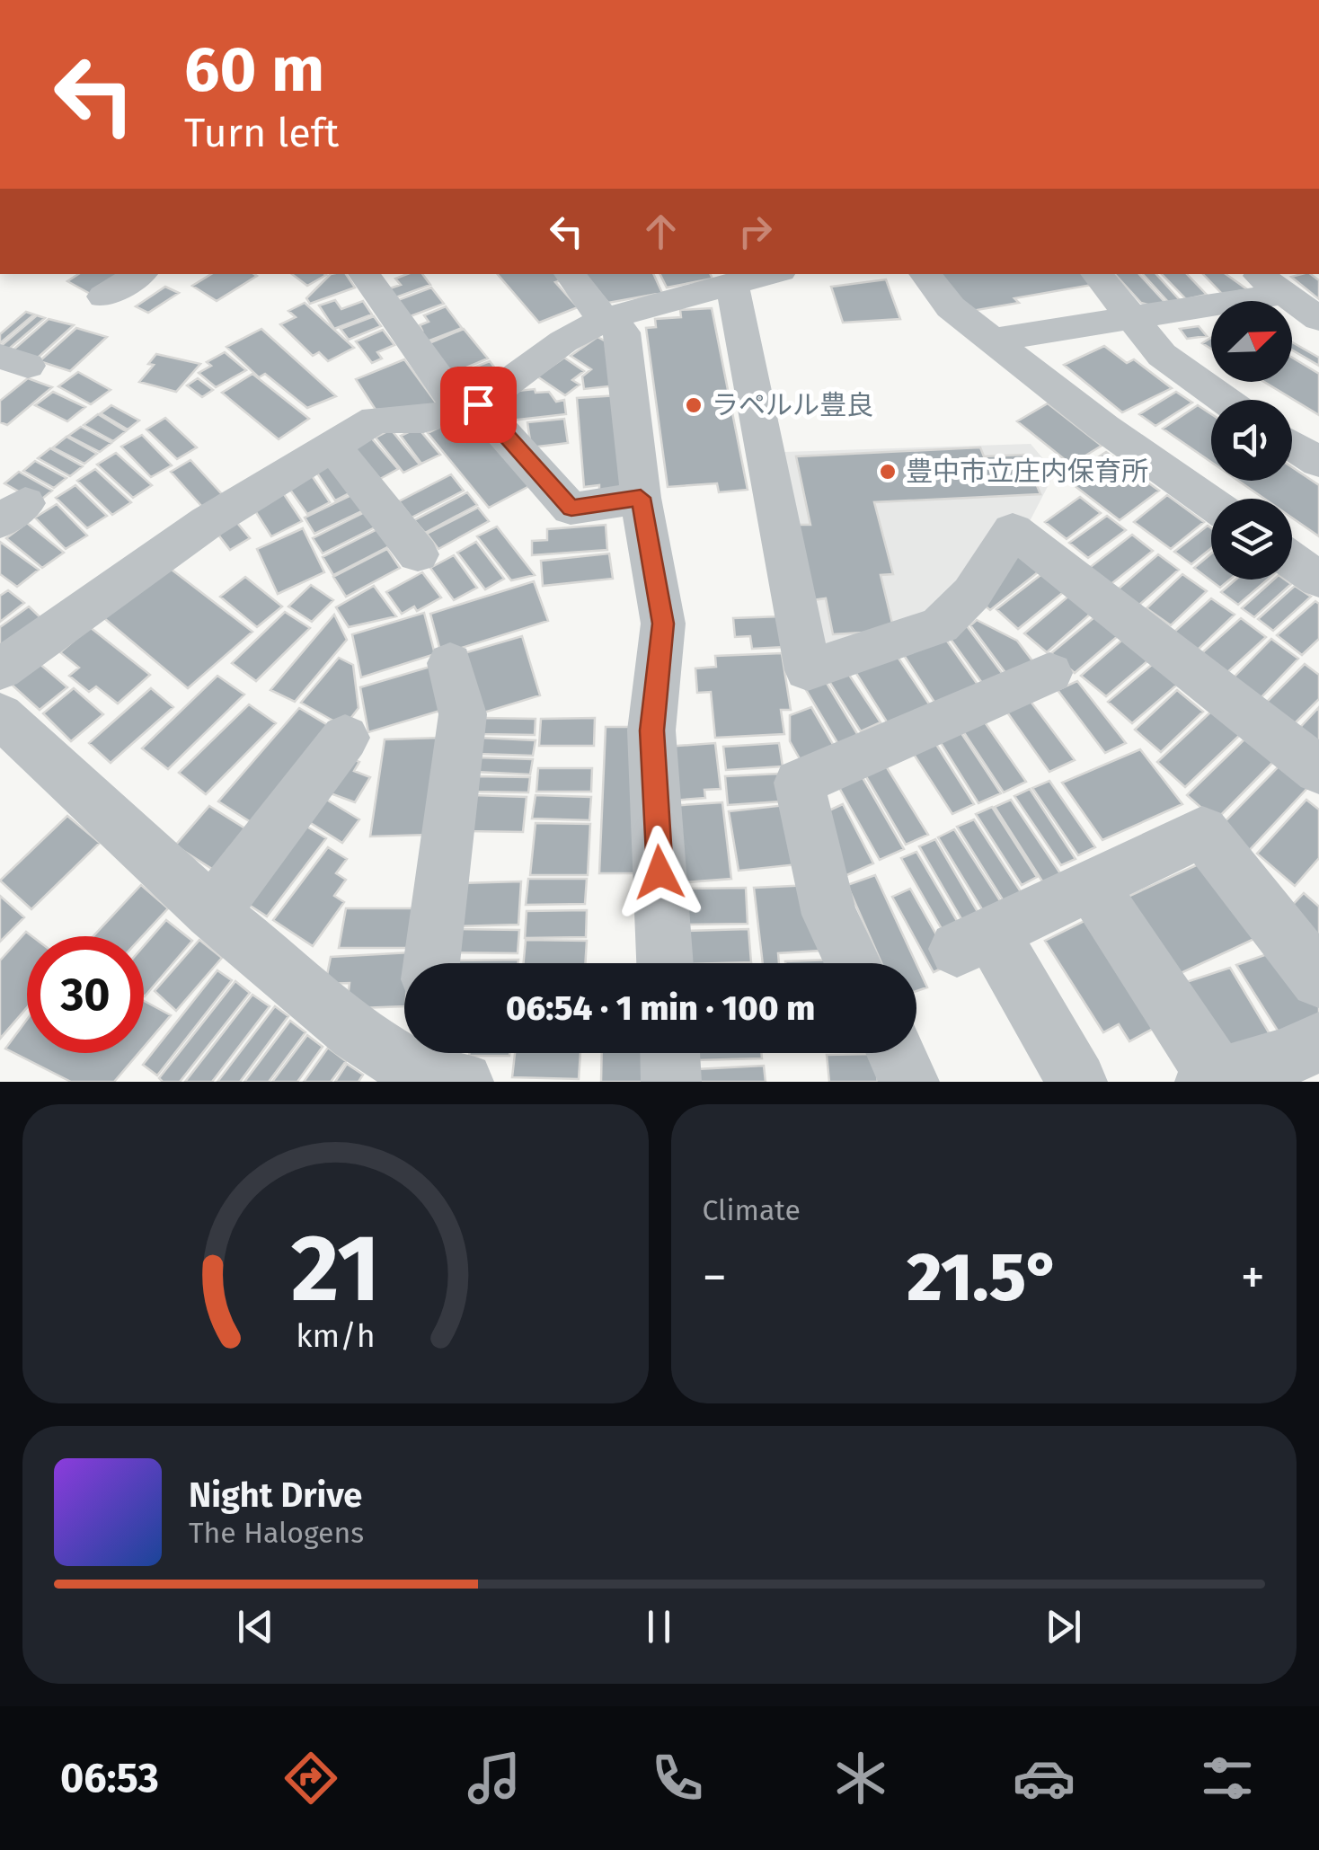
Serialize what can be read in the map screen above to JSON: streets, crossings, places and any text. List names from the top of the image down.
{
  "places": ["ラペルル豊良", "豊中市立庄内保育所"],
  "north": "top right",
  "page": {
    "turn": ["60 m", "Turn left"],
    "limit": "30",
    "trip": "06:54 · 1 min · 100 m",
    "tile": "Climate",
    "heat": ["−", "21.5°", "+"],
    "song": ["Night Drive", "The Halogens"],
    "tabs": "06:53",
    "gauge": ["21", "km/h"]
  }
}
